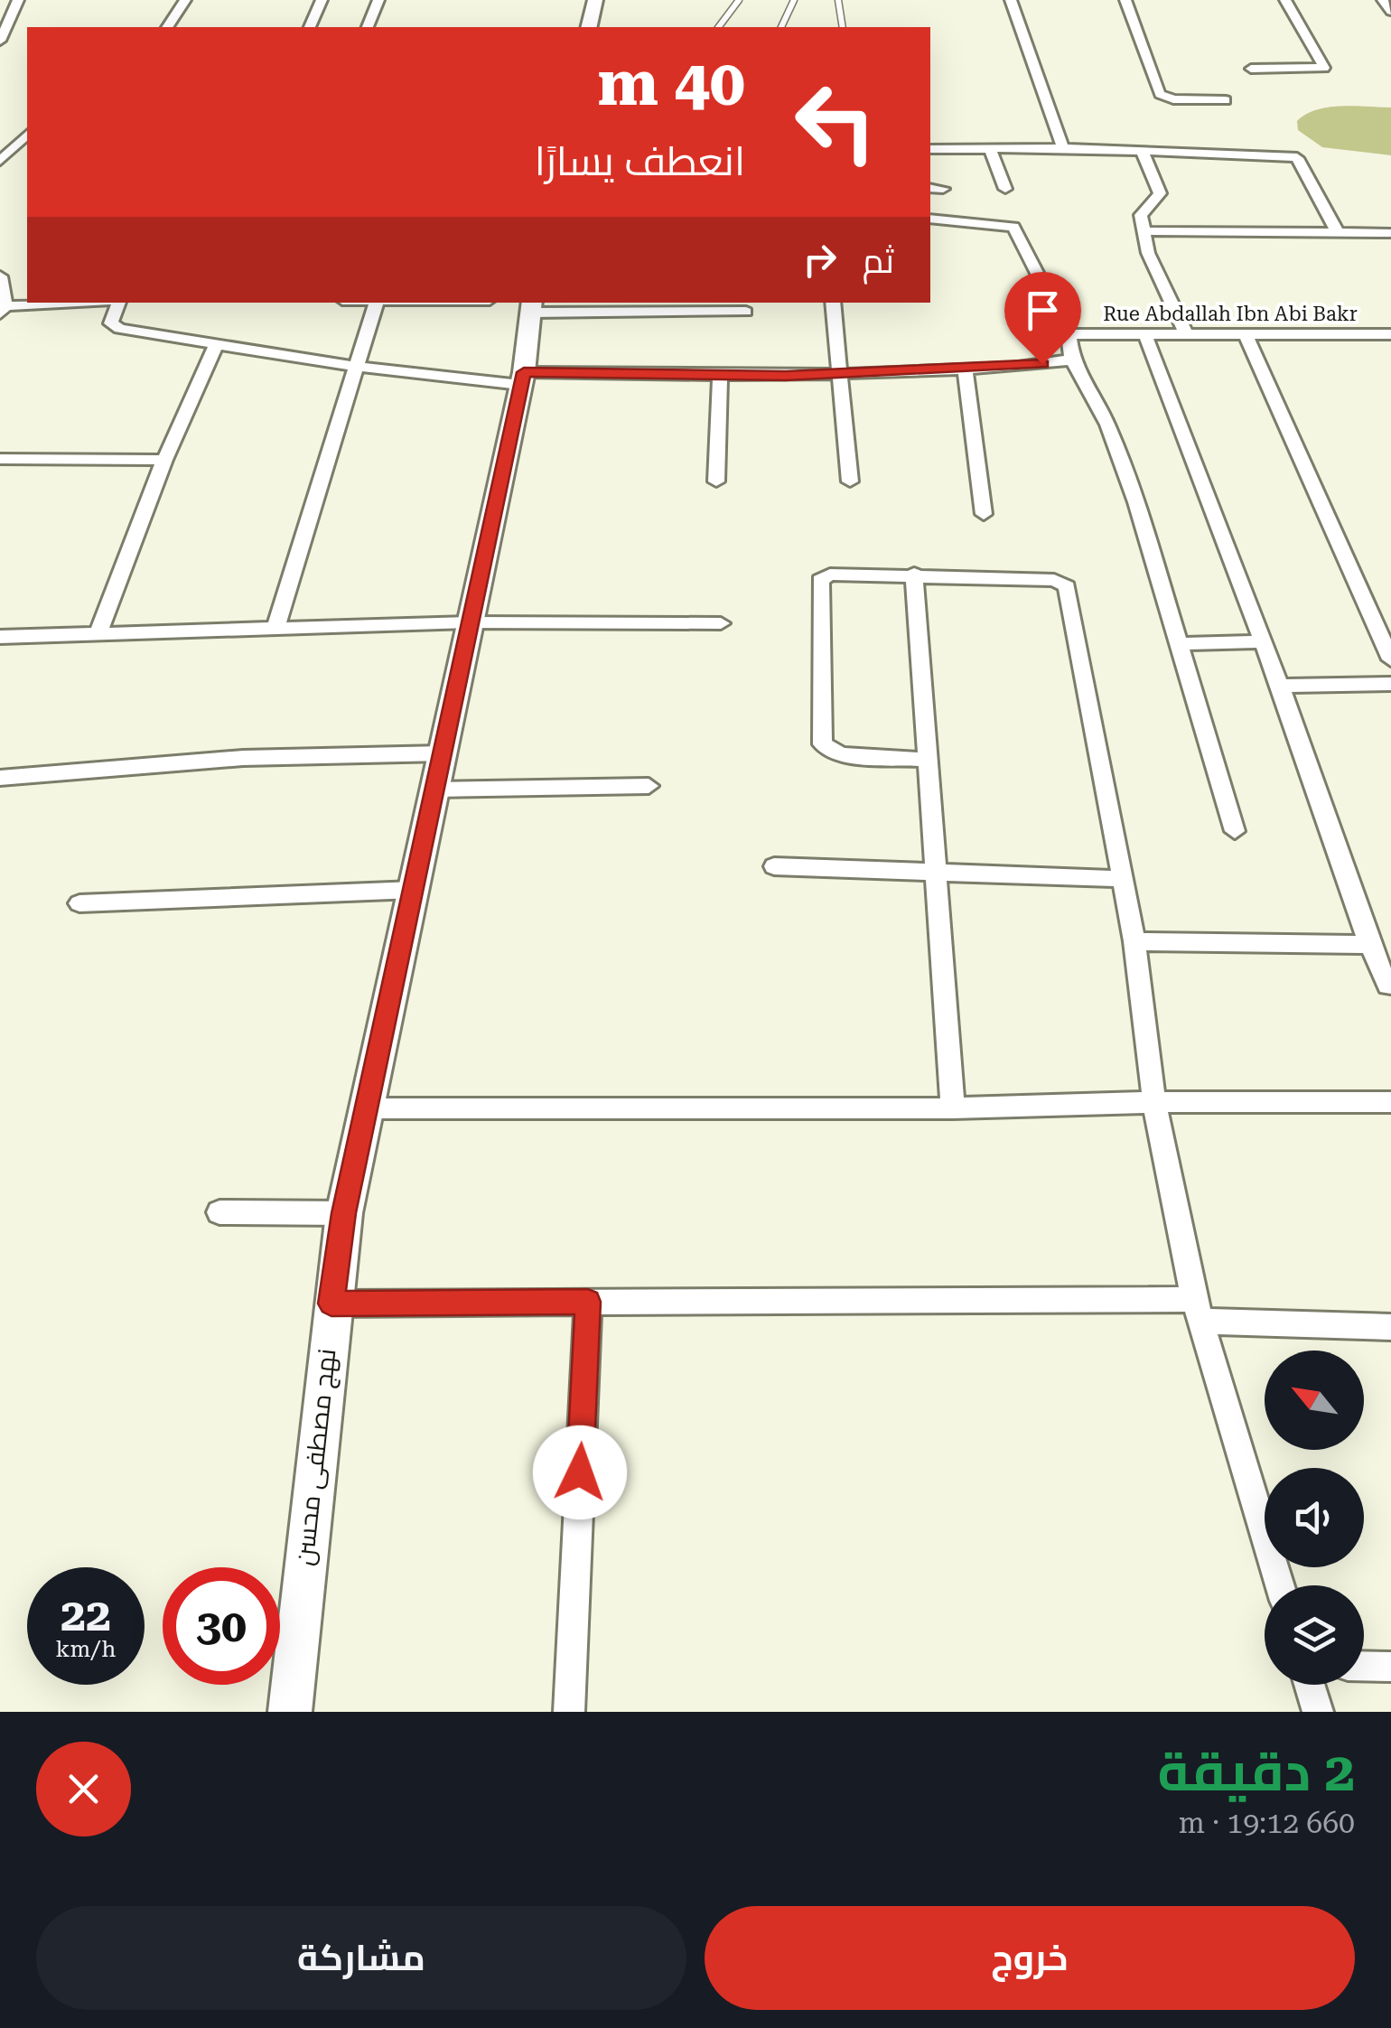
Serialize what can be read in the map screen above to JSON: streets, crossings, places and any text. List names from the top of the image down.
{
  "streets": {
    "main road": ["نهج مصطفى محسن"],
    "street": ["Rue Abdallah Ibn Abi Bakr"]
  },
  "north": "top left",
  "page": {
    "turn": ["40 m", "انعطف يسارًا"],
    "then": "ثم",
    "speed": "22 km/h",
    "limit": "30",
    "heading": ["2 دقيقة", "660 m · 19:12"],
    "buttons": ["خروج", "مشاركة"]
  }
}
